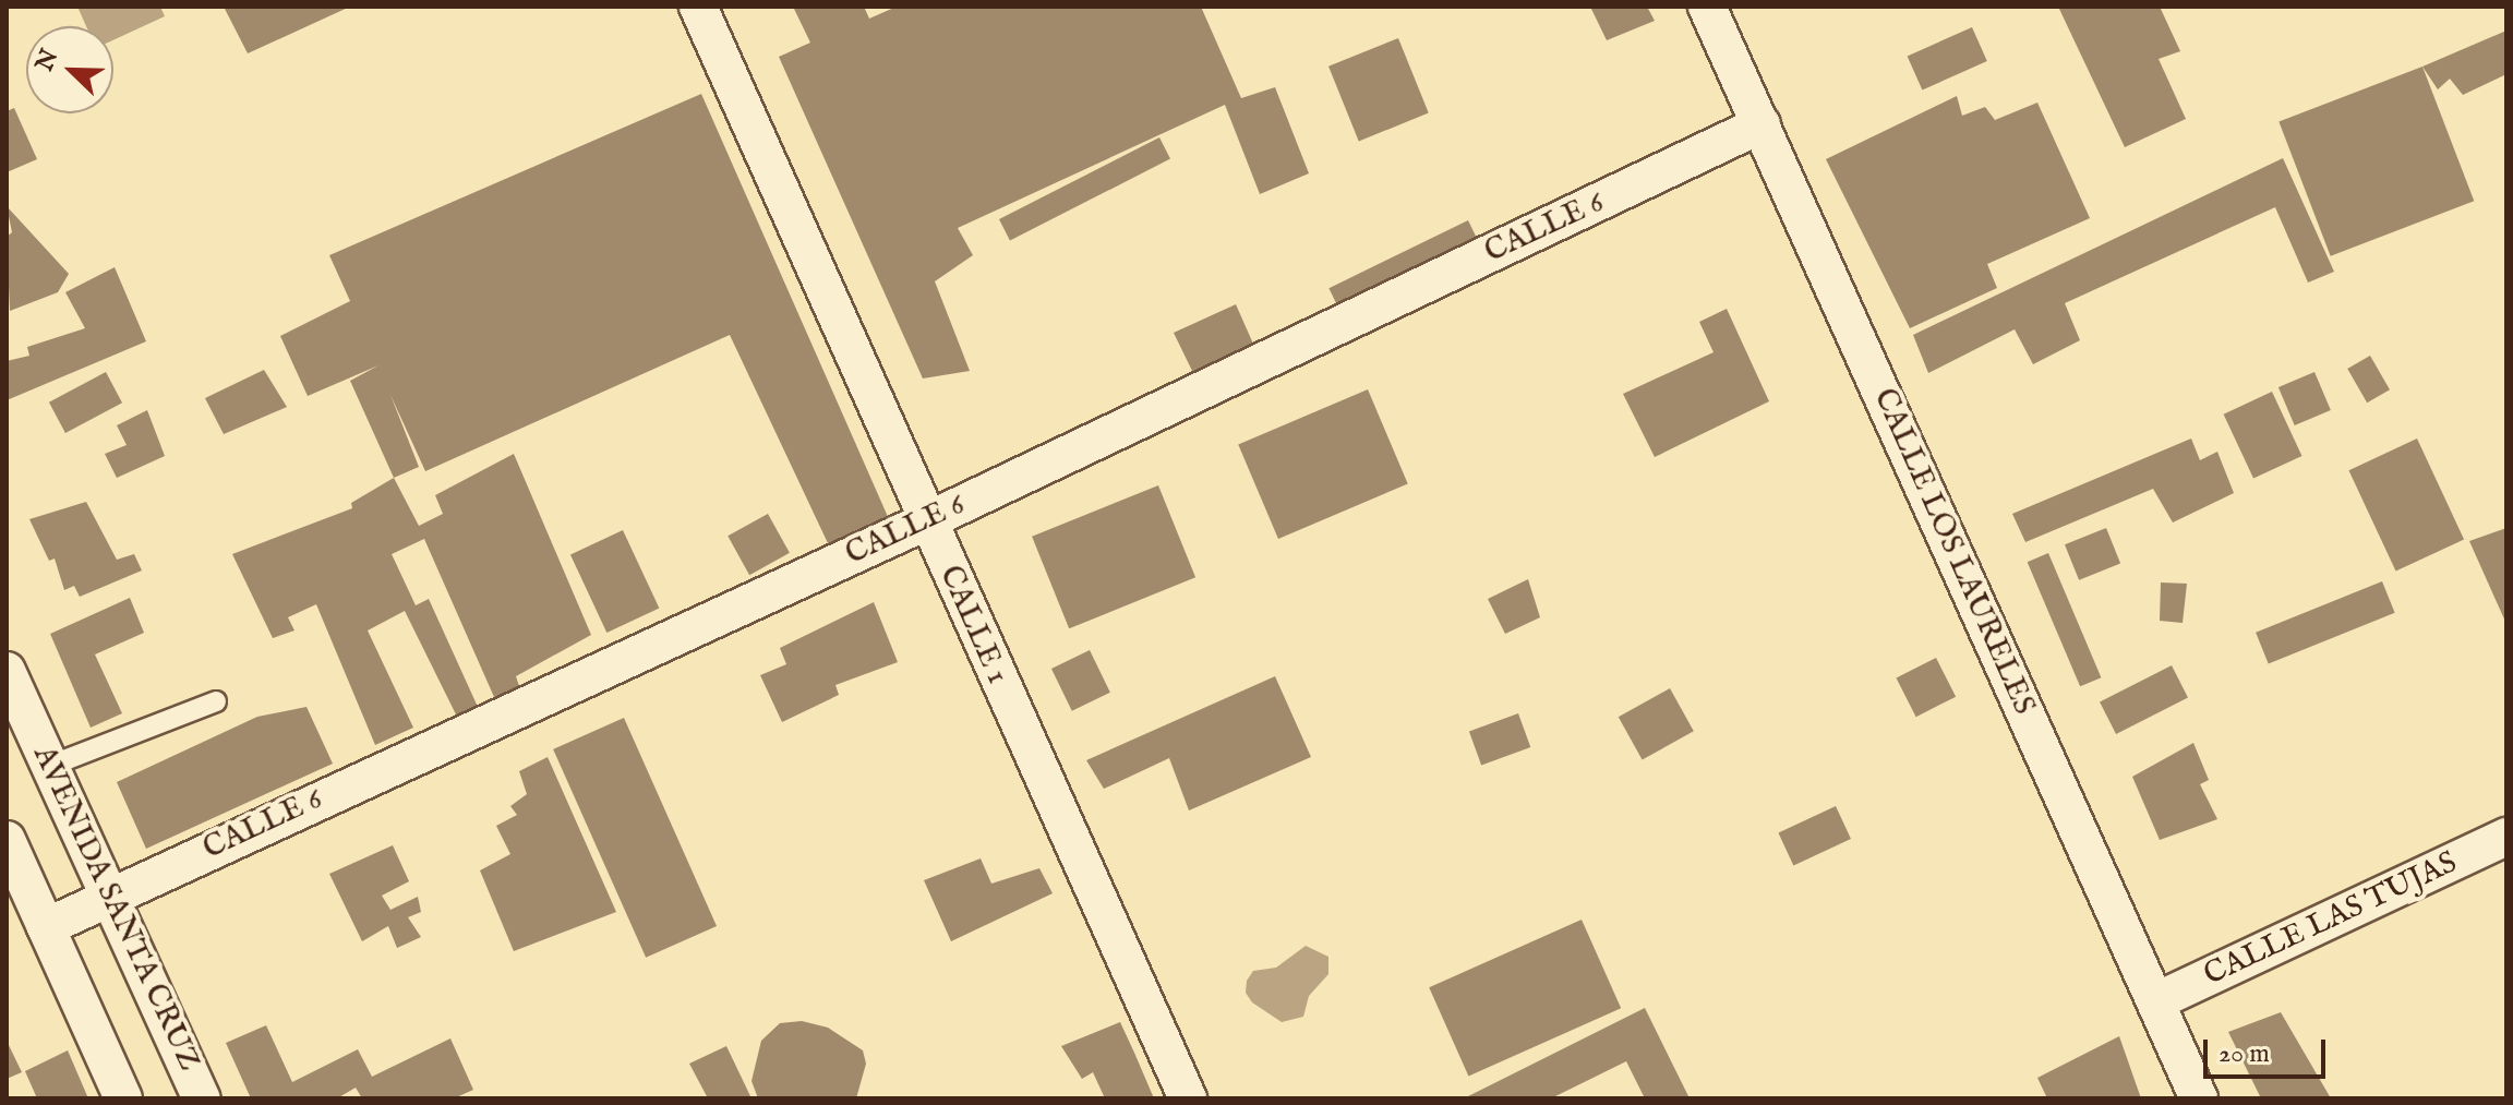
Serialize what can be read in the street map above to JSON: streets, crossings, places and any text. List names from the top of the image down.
{
  "streets": {
    "street": [
      "CALLE 6",
      "CALLE LOS LAURELES",
      "CALLE 1",
      "AVENIDA SANTA CRUZ",
      "CALLE LAS TUJAS"
    ]
  },
  "crossings": [
    ["CALLE 6", "CALLE LOS LAURELES"],
    ["CALLE 6", "CALLE 1"],
    ["CALLE 6", "AVENIDA SANTA CRUZ"],
    ["CALLE LOS LAURELES", "CALLE LAS TUJAS"]
  ],
  "scale_bar": "20 m",
  "north": "top left"
}
